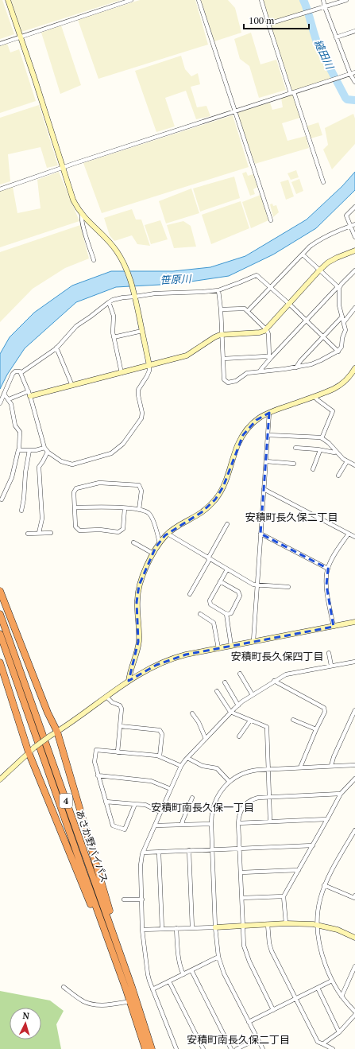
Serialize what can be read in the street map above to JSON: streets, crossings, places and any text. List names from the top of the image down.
{
  "streets": {
    "highway": ["4", "あさか野バイパス"]
  },
  "districts": [
    "安積町長久保二丁目",
    "安積町長久保四丁目",
    "安積町南長久保一丁目",
    "安積町南長久保二丁目"
  ],
  "water": ["縫田川", "笹原川"],
  "scale_bar": "100 m",
  "north": "top"
}
